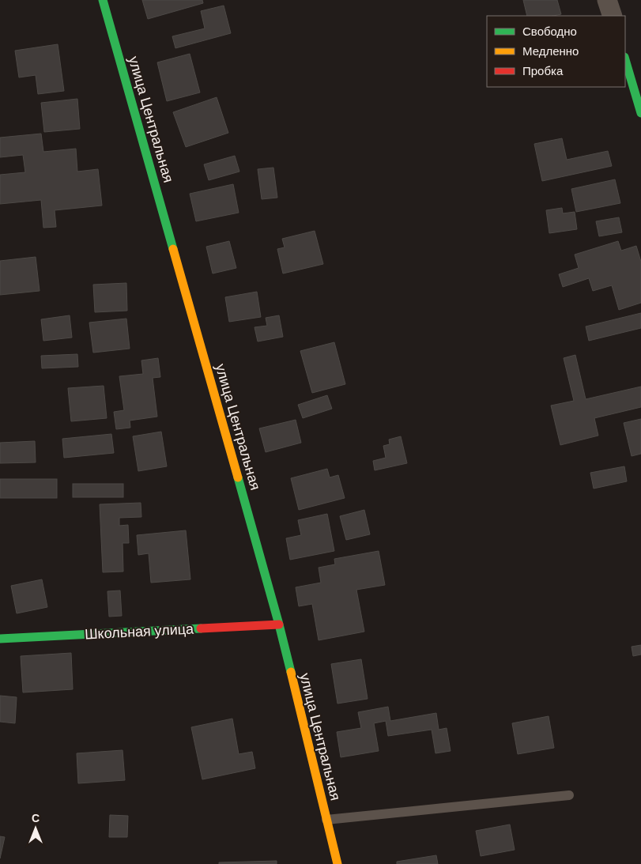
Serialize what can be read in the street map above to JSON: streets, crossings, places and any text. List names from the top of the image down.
{
  "streets": {
    "street": ["улица Центральная", "Школьная улица"]
  },
  "crossings": [
    ["улица Центральная", "Школьная улица"]
  ],
  "legend": ["Свободно", "Медленно", "Пробка"],
  "north": "top"
}
